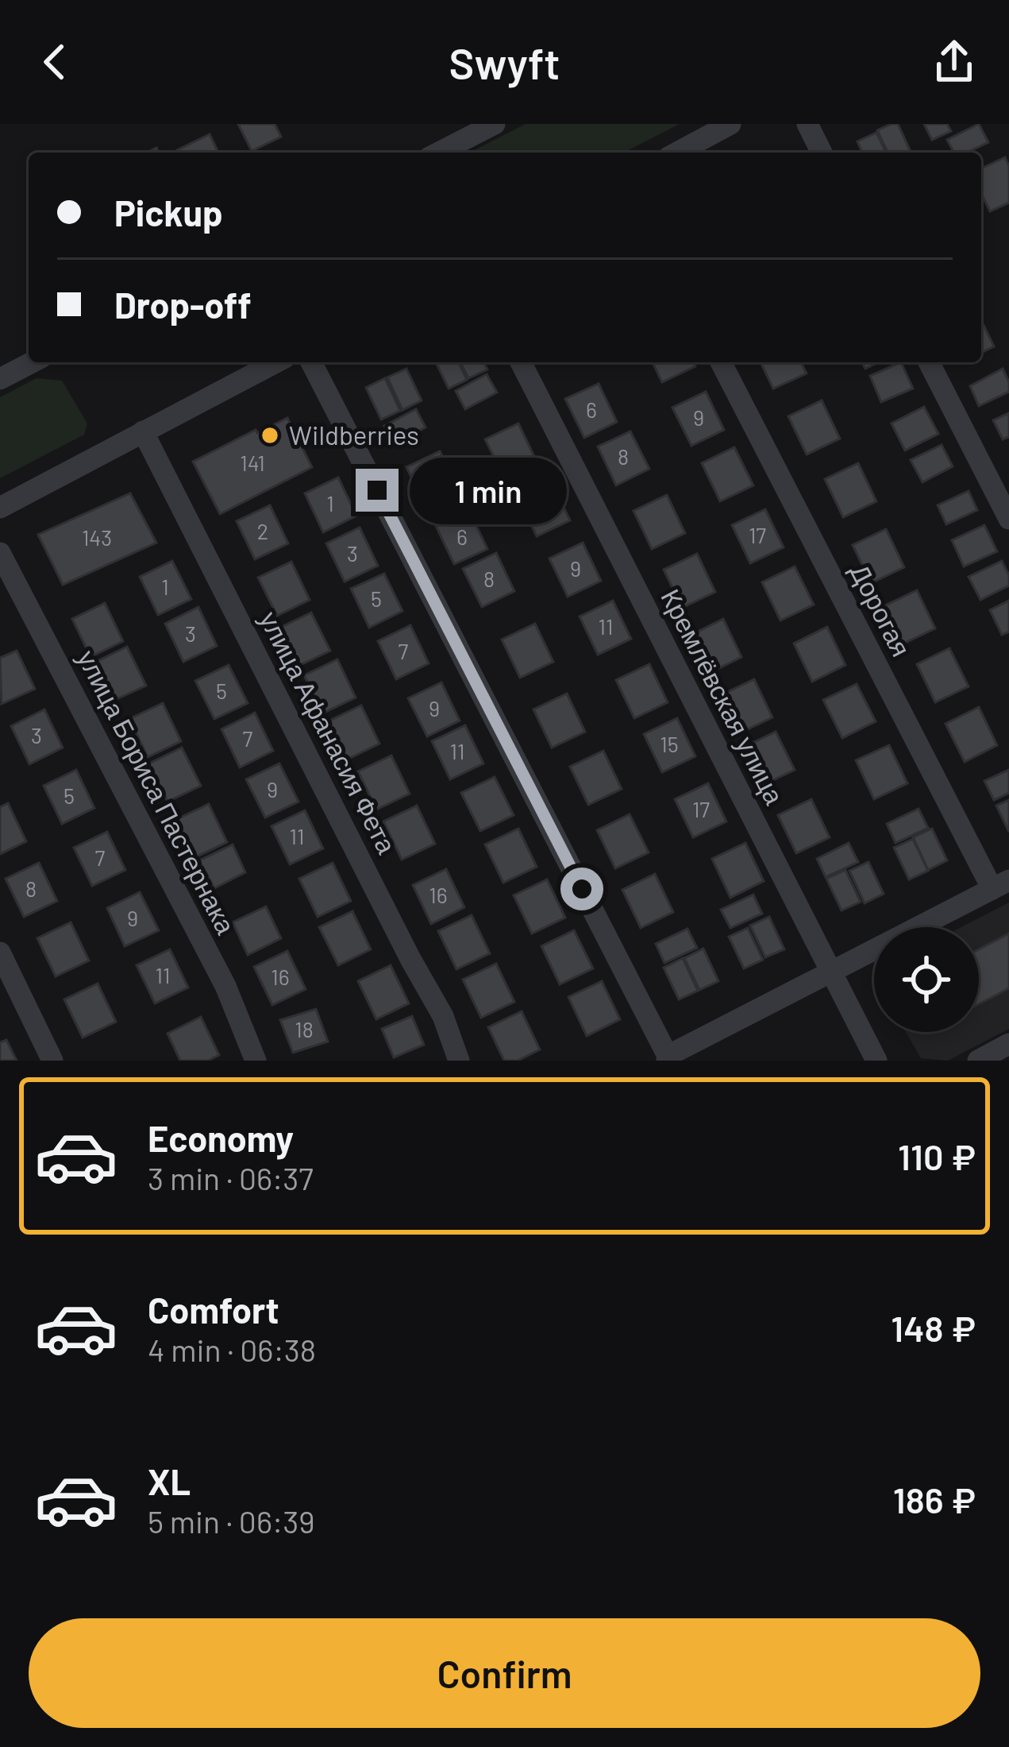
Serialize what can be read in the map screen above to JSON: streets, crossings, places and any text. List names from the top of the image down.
{
  "streets": {
    "street": [
      "Дорогая",
      "Кремлёвская улица",
      "улица Афанасия Фета",
      "улица Бориса Пастернака"
    ]
  },
  "places": ["Wildberries"],
  "house_numbers": [
    "6",
    "9",
    "8",
    "141",
    "1",
    "2",
    "17",
    "6",
    "143",
    "3",
    "9",
    "8",
    "1",
    "5",
    "11",
    "3",
    "7",
    "5",
    "9",
    "3",
    "7",
    "15",
    "11",
    "9",
    "5",
    "17",
    "11",
    "7",
    "8",
    "16",
    "9",
    "11",
    "16",
    "18"
  ],
  "page": {
    "header": "Swyft",
    "banner": ["Pickup", "Drop-off"],
    "bubble": "1 min",
    "list": [
      {
        "name": "Economy",
        "note": "3 min · 06:37",
        "value": "110 ₽"
      },
      {
        "name": "Comfort",
        "note": "4 min · 06:38",
        "value": "148 ₽"
      },
      {
        "name": "XL",
        "note": "5 min · 06:39",
        "value": "186 ₽"
      }
    ],
    "buttons": "Confirm"
  }
}
